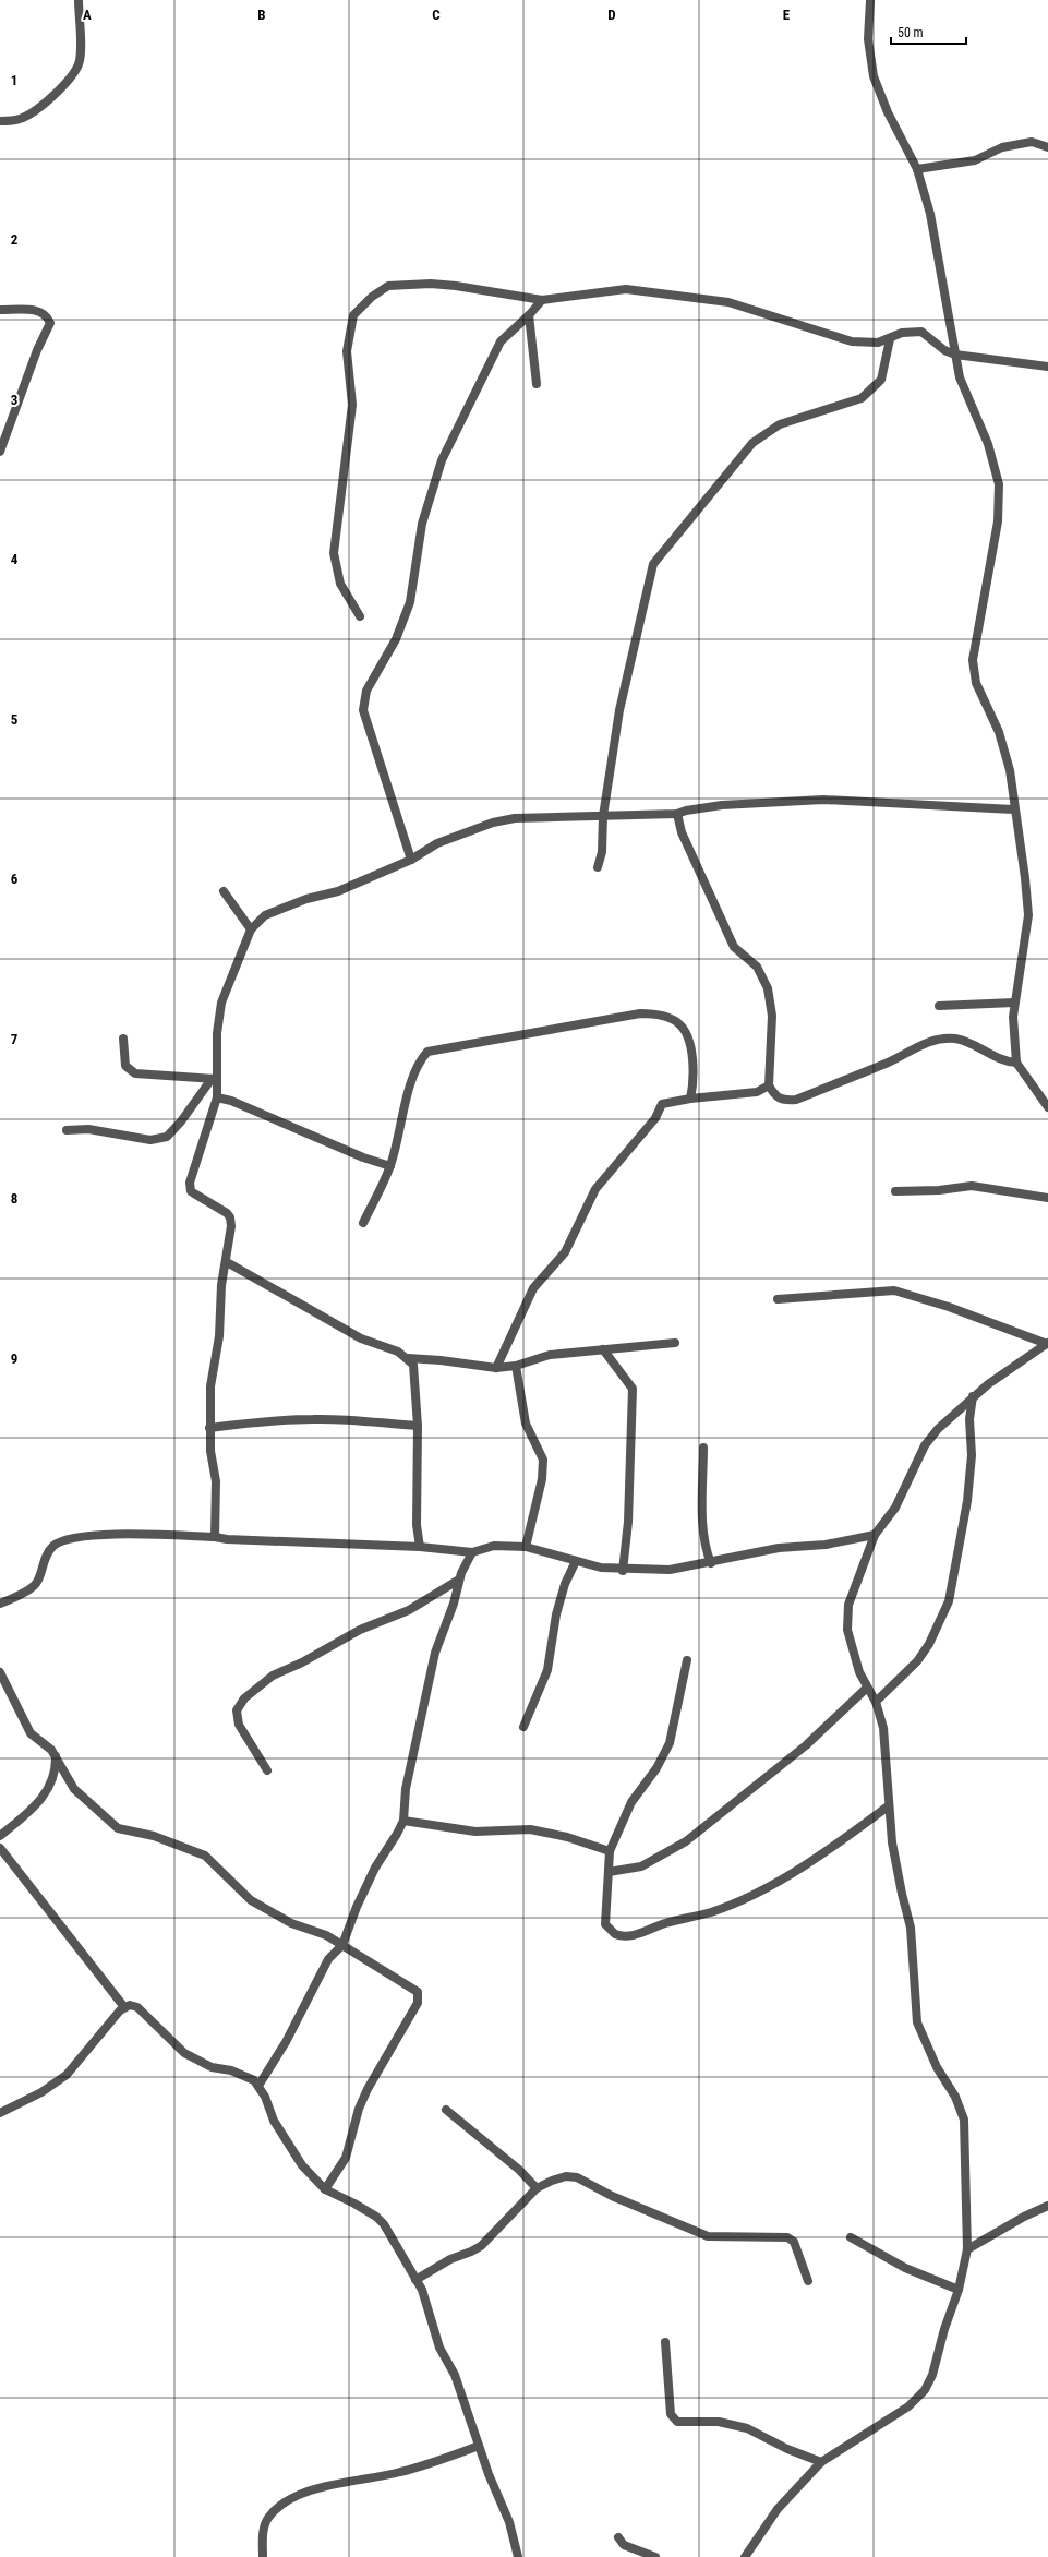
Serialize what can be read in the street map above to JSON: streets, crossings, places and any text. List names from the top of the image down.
{
  "scale_bar": "50 m",
  "grid": {
    "columns": [
      "A",
      "B",
      "C",
      "D",
      "E"
    ],
    "rows": [
      "1",
      "2",
      "3",
      "4",
      "5",
      "6",
      "7",
      "8",
      "9"
    ]
  }
}
